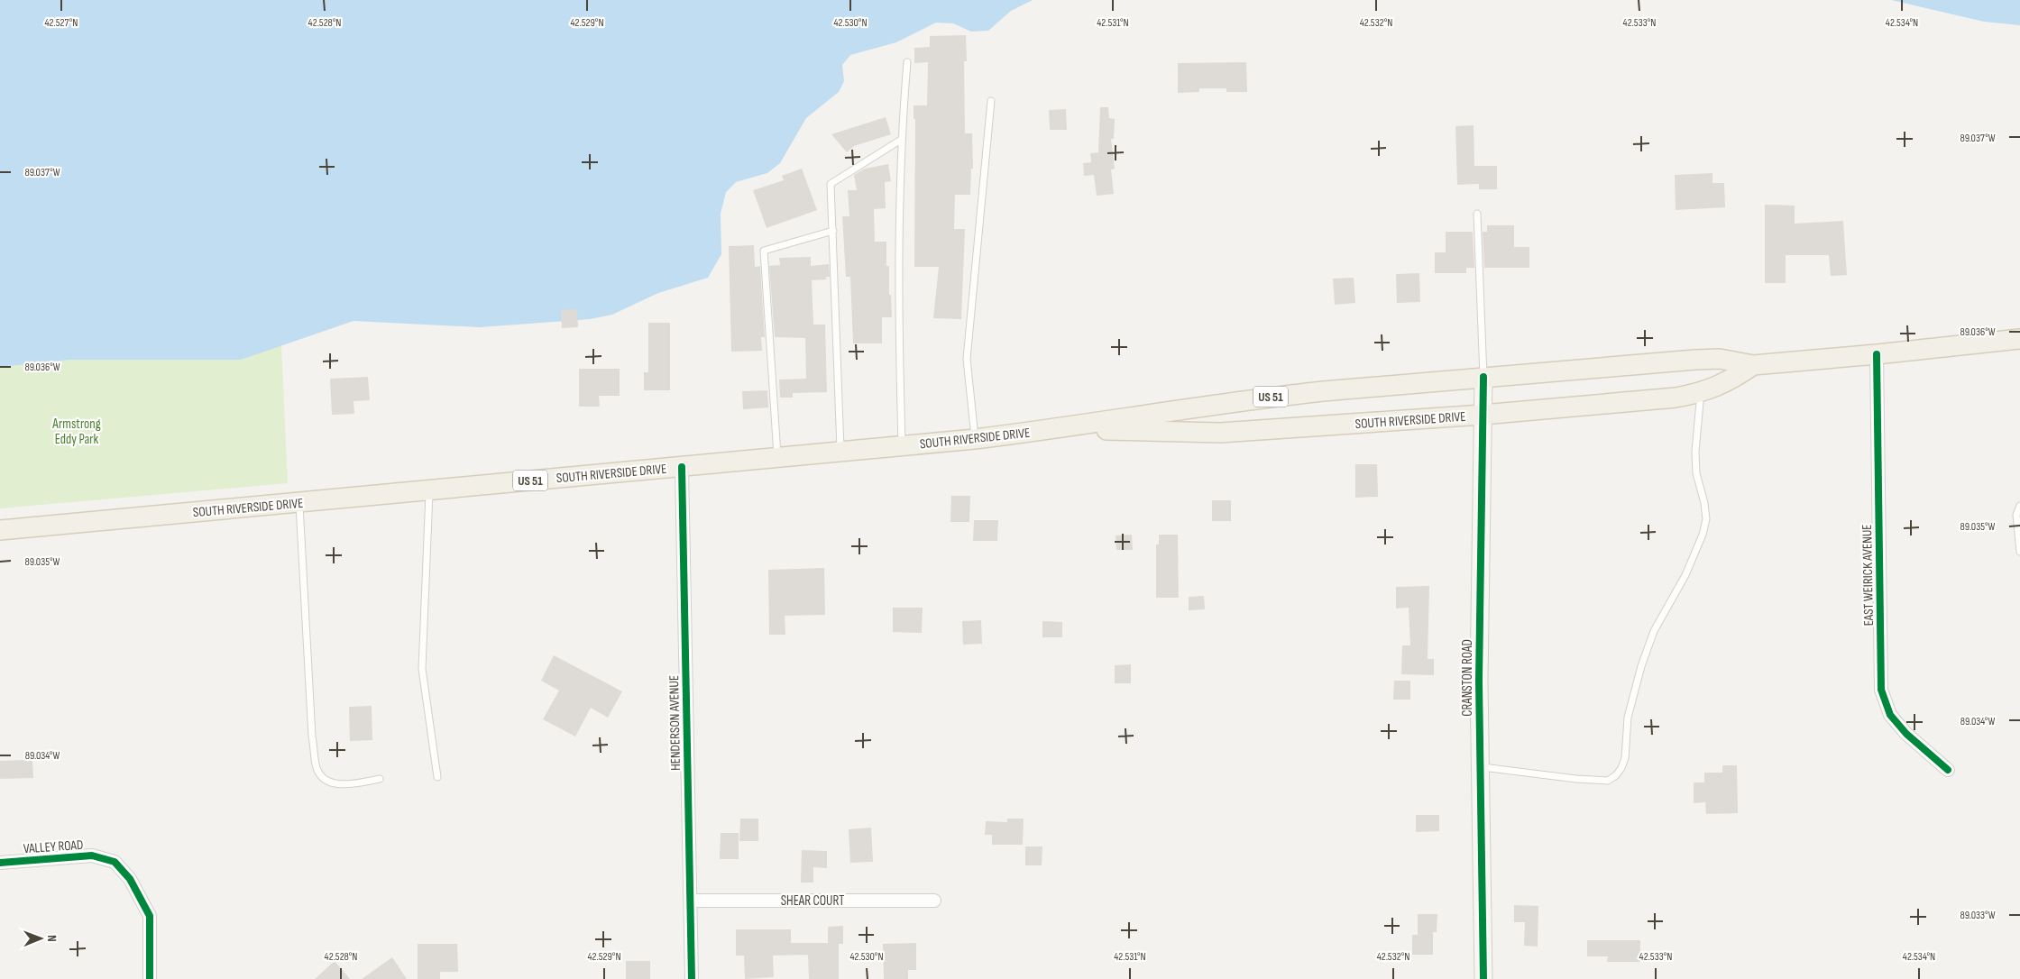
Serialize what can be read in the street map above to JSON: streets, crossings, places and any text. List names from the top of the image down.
{
  "streets": {
    "main road": ["US 51", "SOUTH RIVERSIDE DRIVE"],
    "street": [
      "EAST WEIRICK AVENUE",
      "CRANSTON ROAD",
      "HENDERSON AVENUE",
      "VALLEY ROAD",
      "SHEAR COURT"
    ]
  },
  "crossings": [
    ["SOUTH RIVERSIDE DRIVE", "EAST WEIRICK AVENUE"],
    ["SOUTH RIVERSIDE DRIVE", "CRANSTON ROAD"],
    ["SOUTH RIVERSIDE DRIVE", "HENDERSON AVENUE"],
    ["HENDERSON AVENUE", "SHEAR COURT"]
  ],
  "parks": ["Armstrong Eddy Park"],
  "north": "right",
  "coordinates": [
    "42.527°N",
    "42.528°N",
    "42.529°N",
    "42.530°N",
    "42.531°N",
    "42.532°N",
    "42.533°N",
    "42.534°N",
    "89.037°W",
    "89.036°W",
    "89.035°W",
    "89.034°W",
    "89.033°W"
  ]
}
